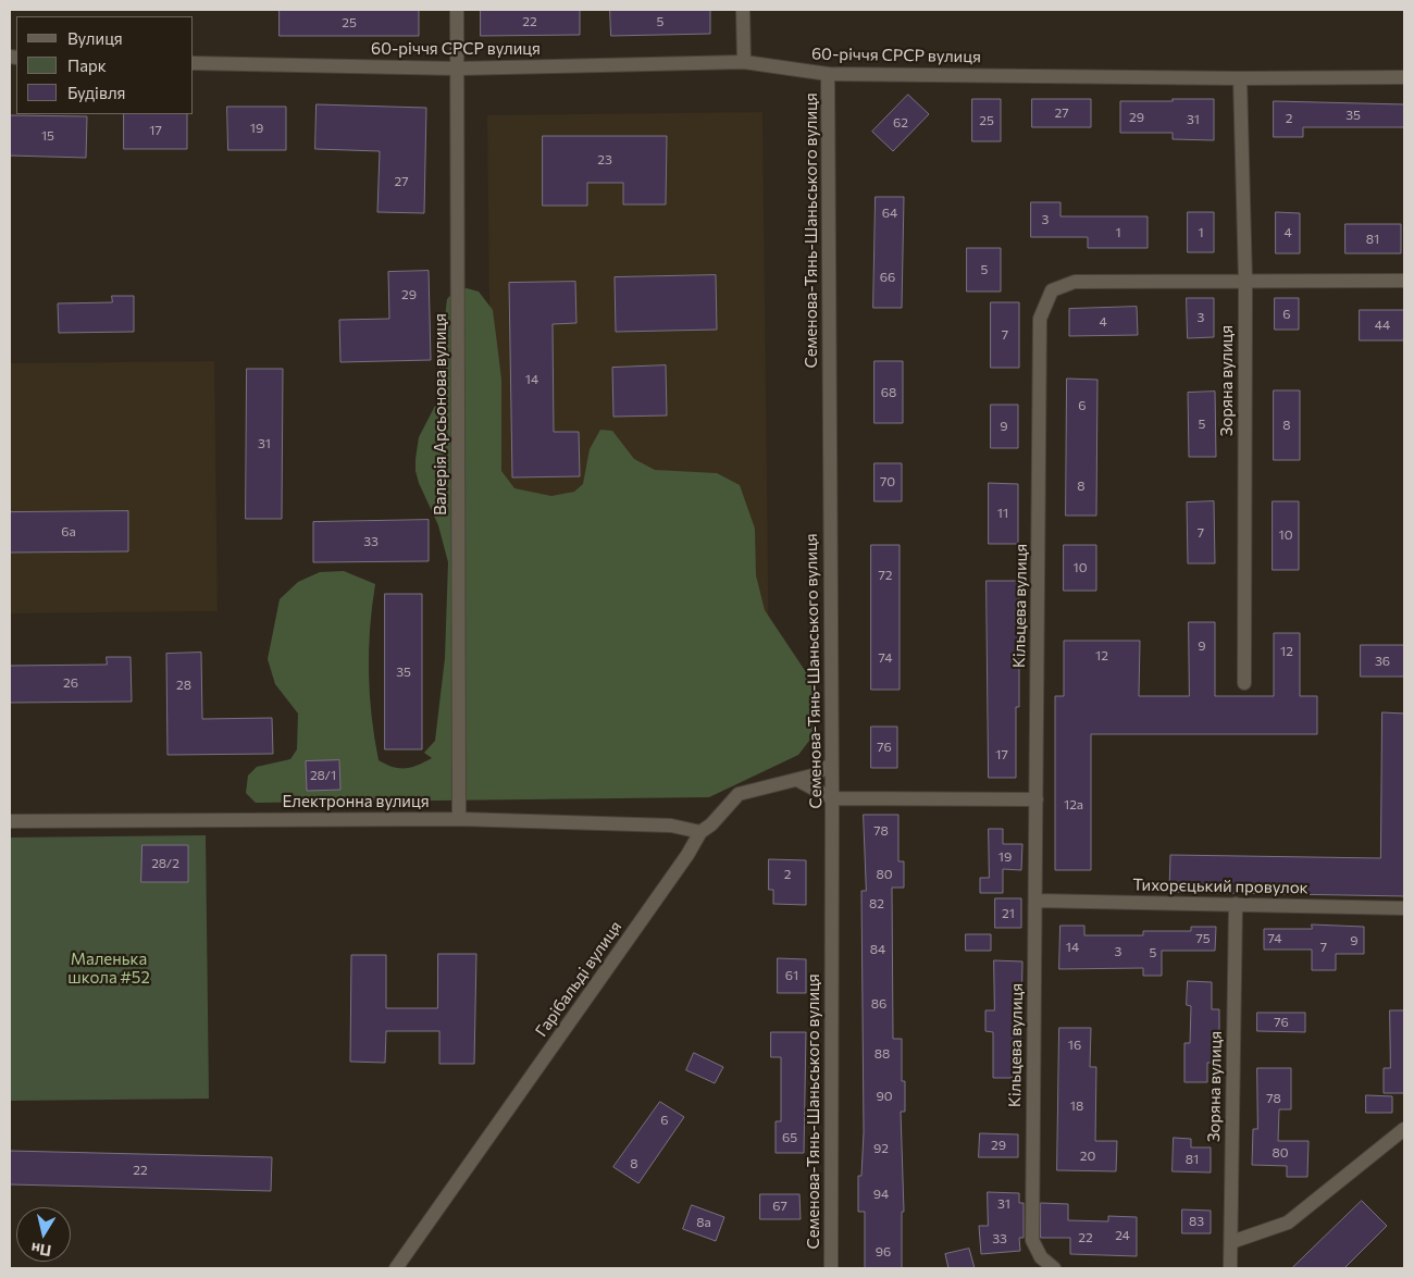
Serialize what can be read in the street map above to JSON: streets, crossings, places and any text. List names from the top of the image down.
{
  "streets": {
    "street": [
      "60-річчя СРСР вулиця",
      "Семенова-Тянь-Шаньського вулиця",
      "Зоряна вулиця",
      "Валерія Арсьонова вулиця",
      "Кільцева вулиця",
      "Електронна вулиця",
      "Тихорєцький провулок",
      "Гарібальді вулиця"
    ]
  },
  "crossings": [
    ["60-річчя СРСР вулиця", "Семенова-Тянь-Шаньського вулиця"],
    ["60-річчя СРСР вулиця", "Зоряна вулиця"],
    ["60-річчя СРСР вулиця", "Валерія Арсьонова вулиця"],
    ["Семенова-Тянь-Шаньського вулиця", "Гарібальді вулиця"],
    ["Зоряна вулиця", "Кільцева вулиця"],
    ["Зоряна вулиця", "Тихорєцький провулок"],
    ["Валерія Арсьонова вулиця", "Електронна вулиця"],
    ["Кільцева вулиця", "Тихорєцький провулок"],
    ["Електронна вулиця", "Гарібальді вулиця"]
  ],
  "parks": ["Маленька школа #52"],
  "house_numbers": [
    "22",
    "5",
    "25",
    "27",
    "35",
    "29",
    "2",
    "31",
    "25",
    "62",
    "19",
    "17",
    "15",
    "23",
    "27",
    "64",
    "3",
    "1",
    "1",
    "4",
    "81",
    "5",
    "66",
    "29",
    "6",
    "3",
    "4",
    "44",
    "7",
    "14",
    "68",
    "6",
    "5",
    "8",
    "9",
    "31",
    "70",
    "8",
    "11",
    "6а",
    "7",
    "10",
    "33",
    "10",
    "72",
    "9",
    "12",
    "12",
    "74",
    "36",
    "35",
    "26",
    "28",
    "76",
    "17",
    "28/1",
    "12а",
    "78",
    "19",
    "28/2",
    "2",
    "80",
    "82",
    "21",
    "75",
    "74",
    "9",
    "14",
    "7",
    "84",
    "3",
    "5",
    "61",
    "86",
    "76",
    "16",
    "88",
    "90",
    "78",
    "18",
    "6",
    "65",
    "29",
    "92",
    "80",
    "20",
    "81",
    "8",
    "22",
    "94",
    "31",
    "67",
    "83",
    "8а",
    "24",
    "22",
    "33",
    "96"
  ],
  "legend": ["Вулиця", "Парк", "Будівля"],
  "north": "bottom"
}
